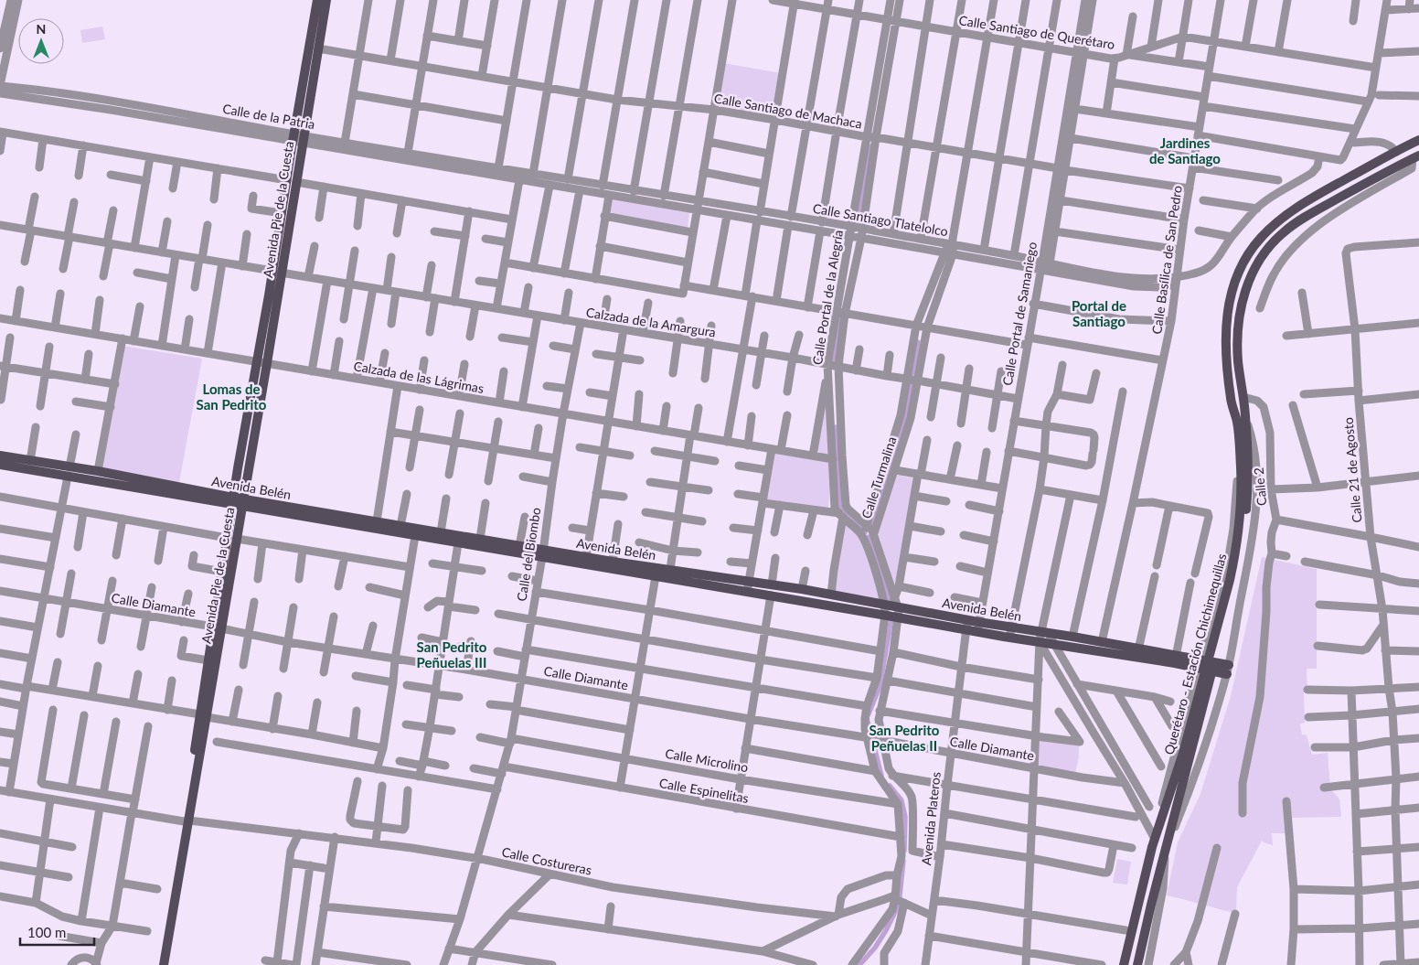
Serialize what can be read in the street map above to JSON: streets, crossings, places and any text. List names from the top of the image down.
{
  "streets": {
    "main road": ["Avenida Pie de la Cuesta", "Avenida Belén", "Querétaro - Estación Chichimequillas"],
    "street": [
      "Calle Santiago de Querétaro",
      "Calle Santiago de Machaca",
      "Calle de la Patria",
      "Calle Santiago Tlatelolco",
      "Calle Basílica de San Pedro",
      "Calle Portal de la Alegría",
      "Calle Portal de Samaniego",
      "Calzada de la Amargura",
      "Calzada de las Lágrimas",
      "Calle 21 de Agosto",
      "Calle Turmalina",
      "Calle 2",
      "Calle del Biombo",
      "Calle Diamante",
      "Calle Microlino",
      "Calle Espinelitas",
      "Avenida Plateros",
      "Calle Costureras"
    ]
  },
  "crossings": [
    ["Calle Santiago de Querétaro", "Calle Basílica de San Pedro"],
    ["Calle Santiago de Querétaro", "Calle Portal de la Alegría"],
    ["Calle Santiago de Querétaro", "Calle Portal de Samaniego"],
    ["Calle Santiago de Querétaro", "Calle Turmalina"],
    ["Calle Santiago de Machaca", "Avenida Pie de la Cuesta"],
    ["Calle Santiago de Machaca", "Calle Basílica de San Pedro"],
    ["Calle Santiago de Machaca", "Calle Portal de la Alegría"],
    ["Calle Santiago de Machaca", "Calle Portal de Samaniego"],
    ["Calle Santiago de Machaca", "Calle Turmalina"],
    ["Calle de la Patria", "Avenida Pie de la Cuesta"],
    ["Calle de la Patria", "Calle Santiago Tlatelolco"],
    ["Avenida Pie de la Cuesta", "Calzada de la Amargura"],
    ["Avenida Pie de la Cuesta", "Calzada de las Lágrimas"],
    ["Avenida Pie de la Cuesta", "Avenida Belén"],
    ["Avenida Pie de la Cuesta", "Calle Diamante"],
    ["Avenida Pie de la Cuesta", "Calle Costureras"],
    ["Calle Santiago Tlatelolco", "Calle Basílica de San Pedro"],
    ["Calle Santiago Tlatelolco", "Calle Portal de la Alegría"],
    ["Calle Santiago Tlatelolco", "Calle Portal de Samaniego"],
    ["Calle Santiago Tlatelolco", "Calle Turmalina"],
    ["Calle Basílica de San Pedro", "Avenida Belén"],
    ["Calle Portal de la Alegría", "Calzada de la Amargura"],
    ["Calle Portal de la Alegría", "Calzada de las Lágrimas"],
    ["Calle Portal de la Alegría", "Calle Turmalina"],
    ["Calle Portal de Samaniego", "Calzada de la Amargura"],
    ["Calle Portal de Samaniego", "Avenida Belén"],
    ["Calzada de la Amargura", "Calle Turmalina"],
    ["Calzada de la Amargura", "Calle del Biombo"],
    ["Calzada de las Lágrimas", "Calle del Biombo"],
    ["Calle 21 de Agosto", "Calle 2"],
    ["Calle Turmalina", "Avenida Belén"],
    ["Calle Turmalina", "Calle Diamante"],
    ["Calle Turmalina", "Calle Microlino"],
    ["Calle Turmalina", "Calle Espinelitas"],
    ["Calle Turmalina", "Avenida Plateros"],
    ["Calle Turmalina", "Calle Costureras"],
    ["Calle 2", "Querétaro - Estación Chichimequillas"],
    ["Avenida Belén", "Calle del Biombo"],
    ["Avenida Belén", "Avenida Plateros"],
    ["Calle del Biombo", "Calle Diamante"],
    ["Calle del Biombo", "Calle Microlino"],
    ["Calle del Biombo", "Calle Espinelitas"],
    ["Calle del Biombo", "Calle Costureras"],
    ["Calle Diamante", "Avenida Plateros"]
  ],
  "districts": [
    "Jardines de Santiago",
    "Portal de Santiago",
    "Lomas de San Pedrito",
    "San Pedrito Peñuelas III",
    "San Pedrito Peñuelas II"
  ],
  "scale_bar": "100 m",
  "north": "top"
}
